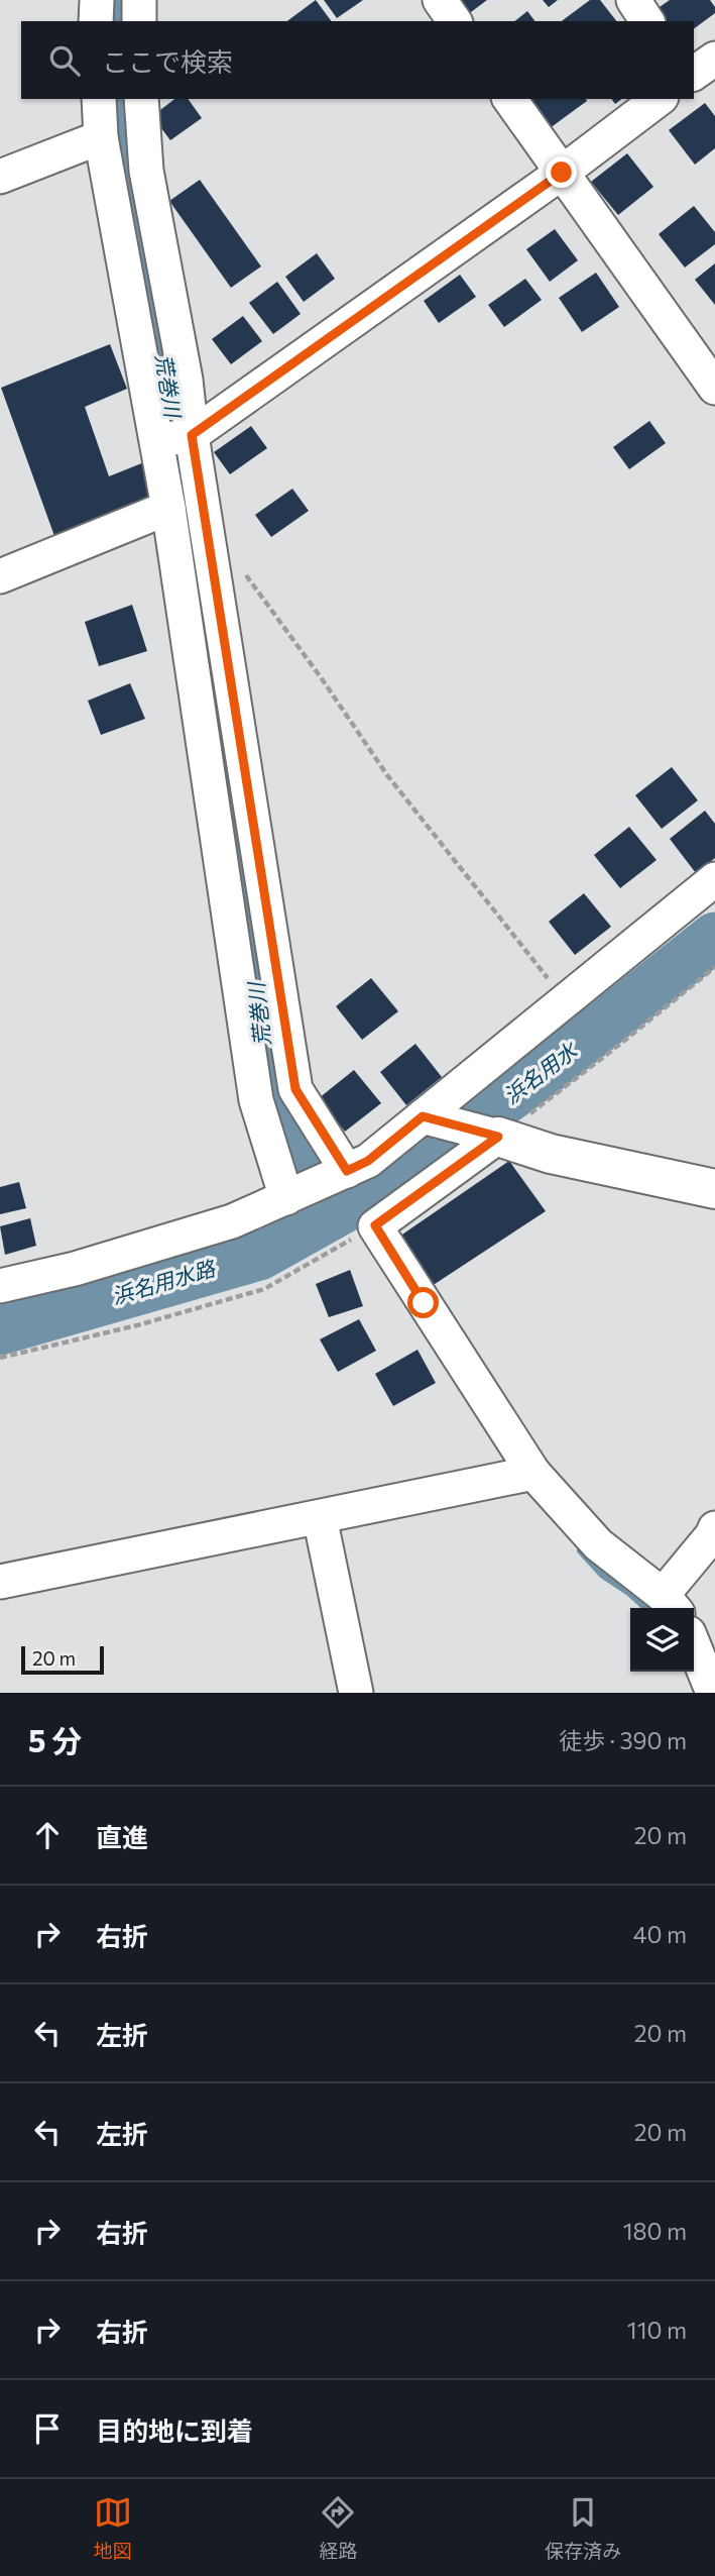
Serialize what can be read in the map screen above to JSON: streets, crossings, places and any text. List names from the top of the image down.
{
  "water": ["荒巻川", "浜名用水", "浜名用水路"],
  "scale_bar": "20 m",
  "page": {
    "search": "ここで検索",
    "scale": "20 m",
    "heading": ["5 分", "徒歩 · 390 m"],
    "list": [
      ["直進", "20 m"],
      ["右折", "40 m"],
      ["左折", "20 m"],
      ["左折", "20 m"],
      ["右折", "180 m"],
      ["右折", "110 m"],
      "目的地に到着"
    ],
    "nav": ["地図", "経路", "保存済み"]
  }
}
